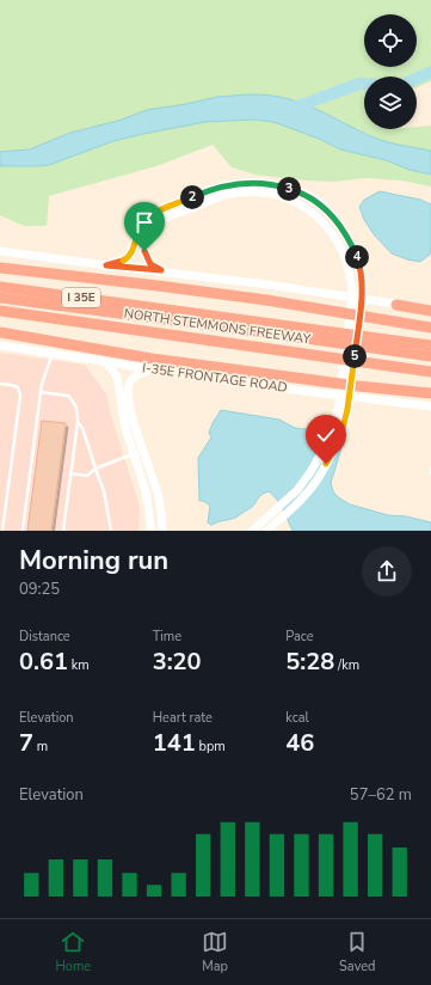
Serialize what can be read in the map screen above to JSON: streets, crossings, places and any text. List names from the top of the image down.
{
  "streets": {
    "highway": ["I 35E", "NORTH STEMMONS FREEWAY"],
    "main road": ["I-35E FRONTAGE ROAD"]
  },
  "page": {
    "pins": [
      "3",
      "2",
      "4",
      "5"
    ],
    "heading": ["Morning run", "09:25"],
    "stats": [
      ["Distance", "0.61 km"],
      ["Time", "3:20"],
      ["Pace", "5:28 /km"],
      ["Elevation", "7 m"],
      ["Heart rate", "141 bpm"],
      ["kcal", "46"]
    ],
    "chart": ["Elevation", "57–62 m"],
    "tabs": ["Home", "Map", "Saved"]
  }
}
